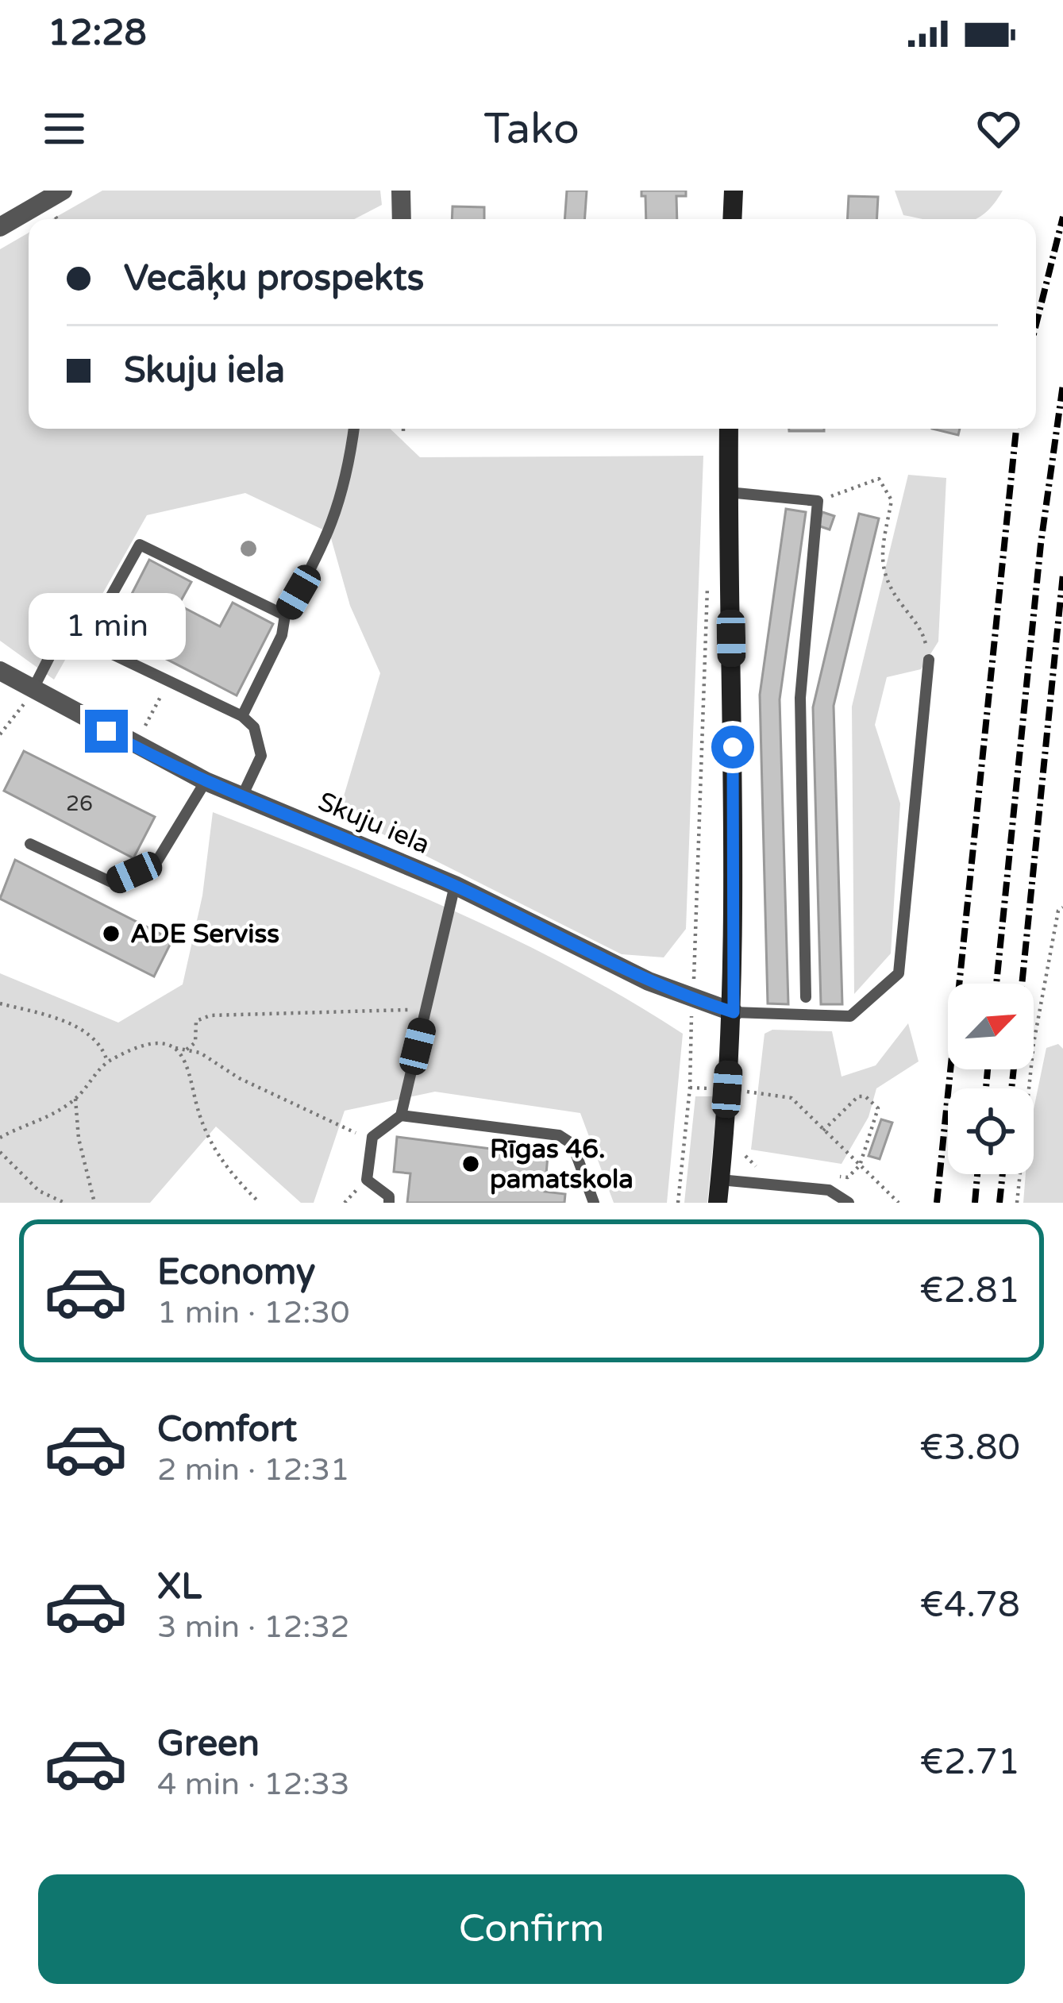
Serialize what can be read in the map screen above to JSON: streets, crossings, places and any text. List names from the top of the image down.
{
  "streets": {
    "street": ["Skuju iela"]
  },
  "places": ["ADE Serviss", "Rīgas 46. pamatskola"],
  "house_numbers": ["26"],
  "north": "top right",
  "page": {
    "status": "12:28",
    "header": "Tako",
    "banner": ["Vecāķu prospekts", "Skuju iela"],
    "bubble": "1 min",
    "list": [
      {
        "name": "Economy",
        "note": "1 min · 12:30",
        "value": "€2.81"
      },
      {
        "name": "Comfort",
        "note": "2 min · 12:31",
        "value": "€3.80"
      },
      {
        "name": "XL",
        "note": "3 min · 12:32",
        "value": "€4.78"
      },
      {
        "name": "Green",
        "note": "4 min · 12:33",
        "value": "€2.71"
      }
    ],
    "buttons": "Confirm"
  }
}
